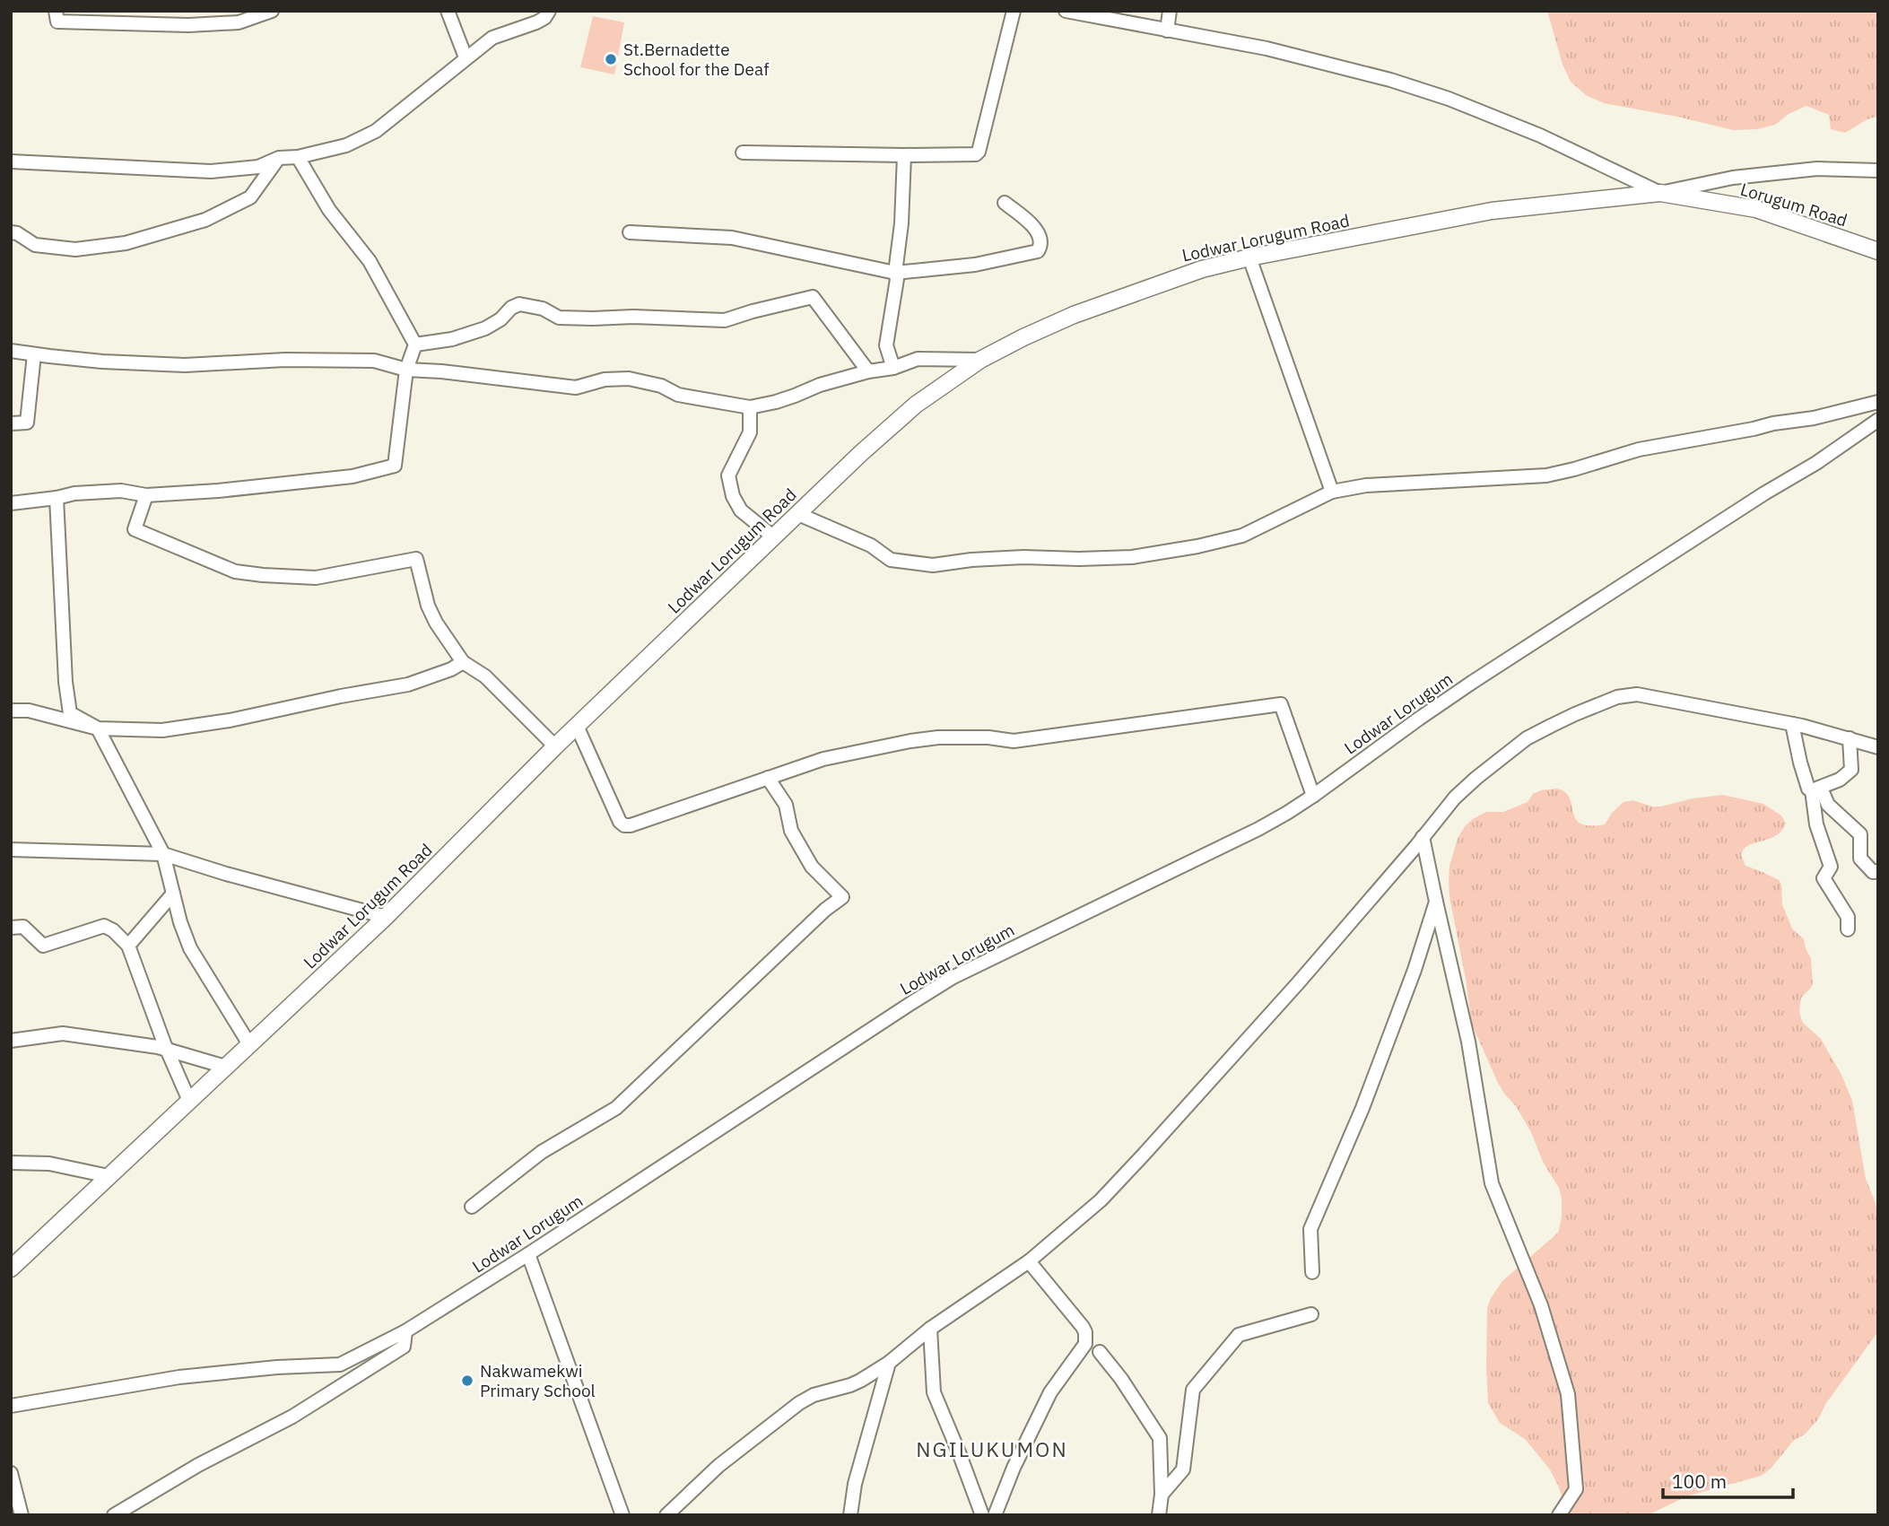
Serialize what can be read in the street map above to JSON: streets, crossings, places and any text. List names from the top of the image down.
{
  "streets": {
    "main road": ["Lorugum Road", "Lodwar Lorugum Road"],
    "street": ["Lodwar Lorugum"]
  },
  "crossings": [
    ["Lorugum Road", "Lodwar Lorugum Road"]
  ],
  "districts": ["NGILUKUMON"],
  "places": ["St.Bernadette School for the Deaf", "Nakwamekwi Primary School"],
  "scale_bar": "100 m"
}
